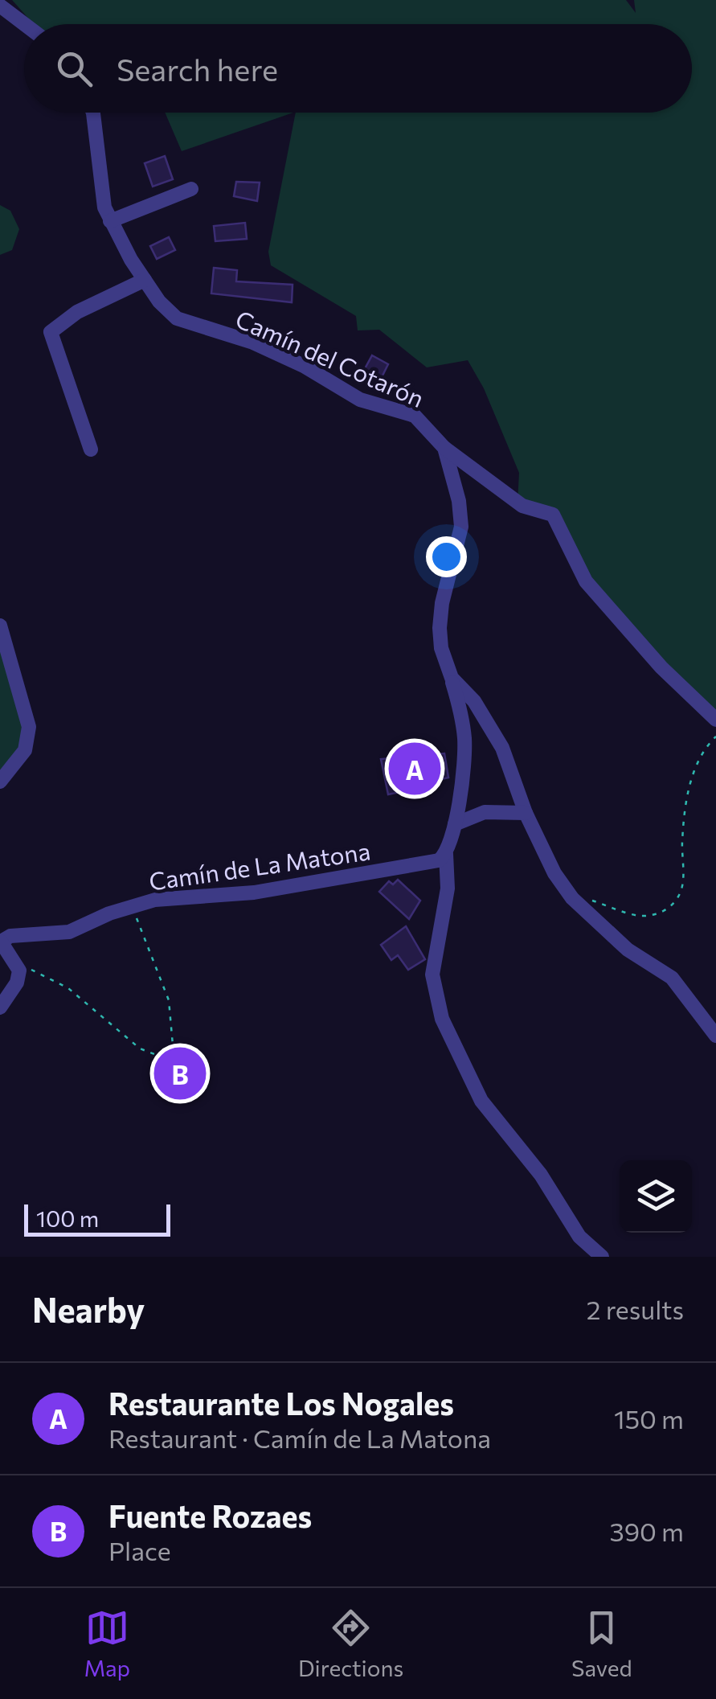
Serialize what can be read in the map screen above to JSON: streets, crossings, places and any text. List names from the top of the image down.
{
  "streets": {
    "street": ["Camín del Cotarón", "Camín de La Matona"]
  },
  "scale_bar": "100 m",
  "page": {
    "search": "Search here",
    "pins": ["A", "B"],
    "scale": "100 m",
    "heading": ["Nearby", "2 results"],
    "list": [
      {
        "mark": "A",
        "name": "Restaurante Los Nogales",
        "note": "Restaurant · Camín de La Matona",
        "value": "150 m"
      },
      {
        "mark": "B",
        "name": "Fuente Rozaes",
        "note": "Place",
        "value": "390 m"
      }
    ],
    "nav": ["Map", "Directions", "Saved"]
  }
}
